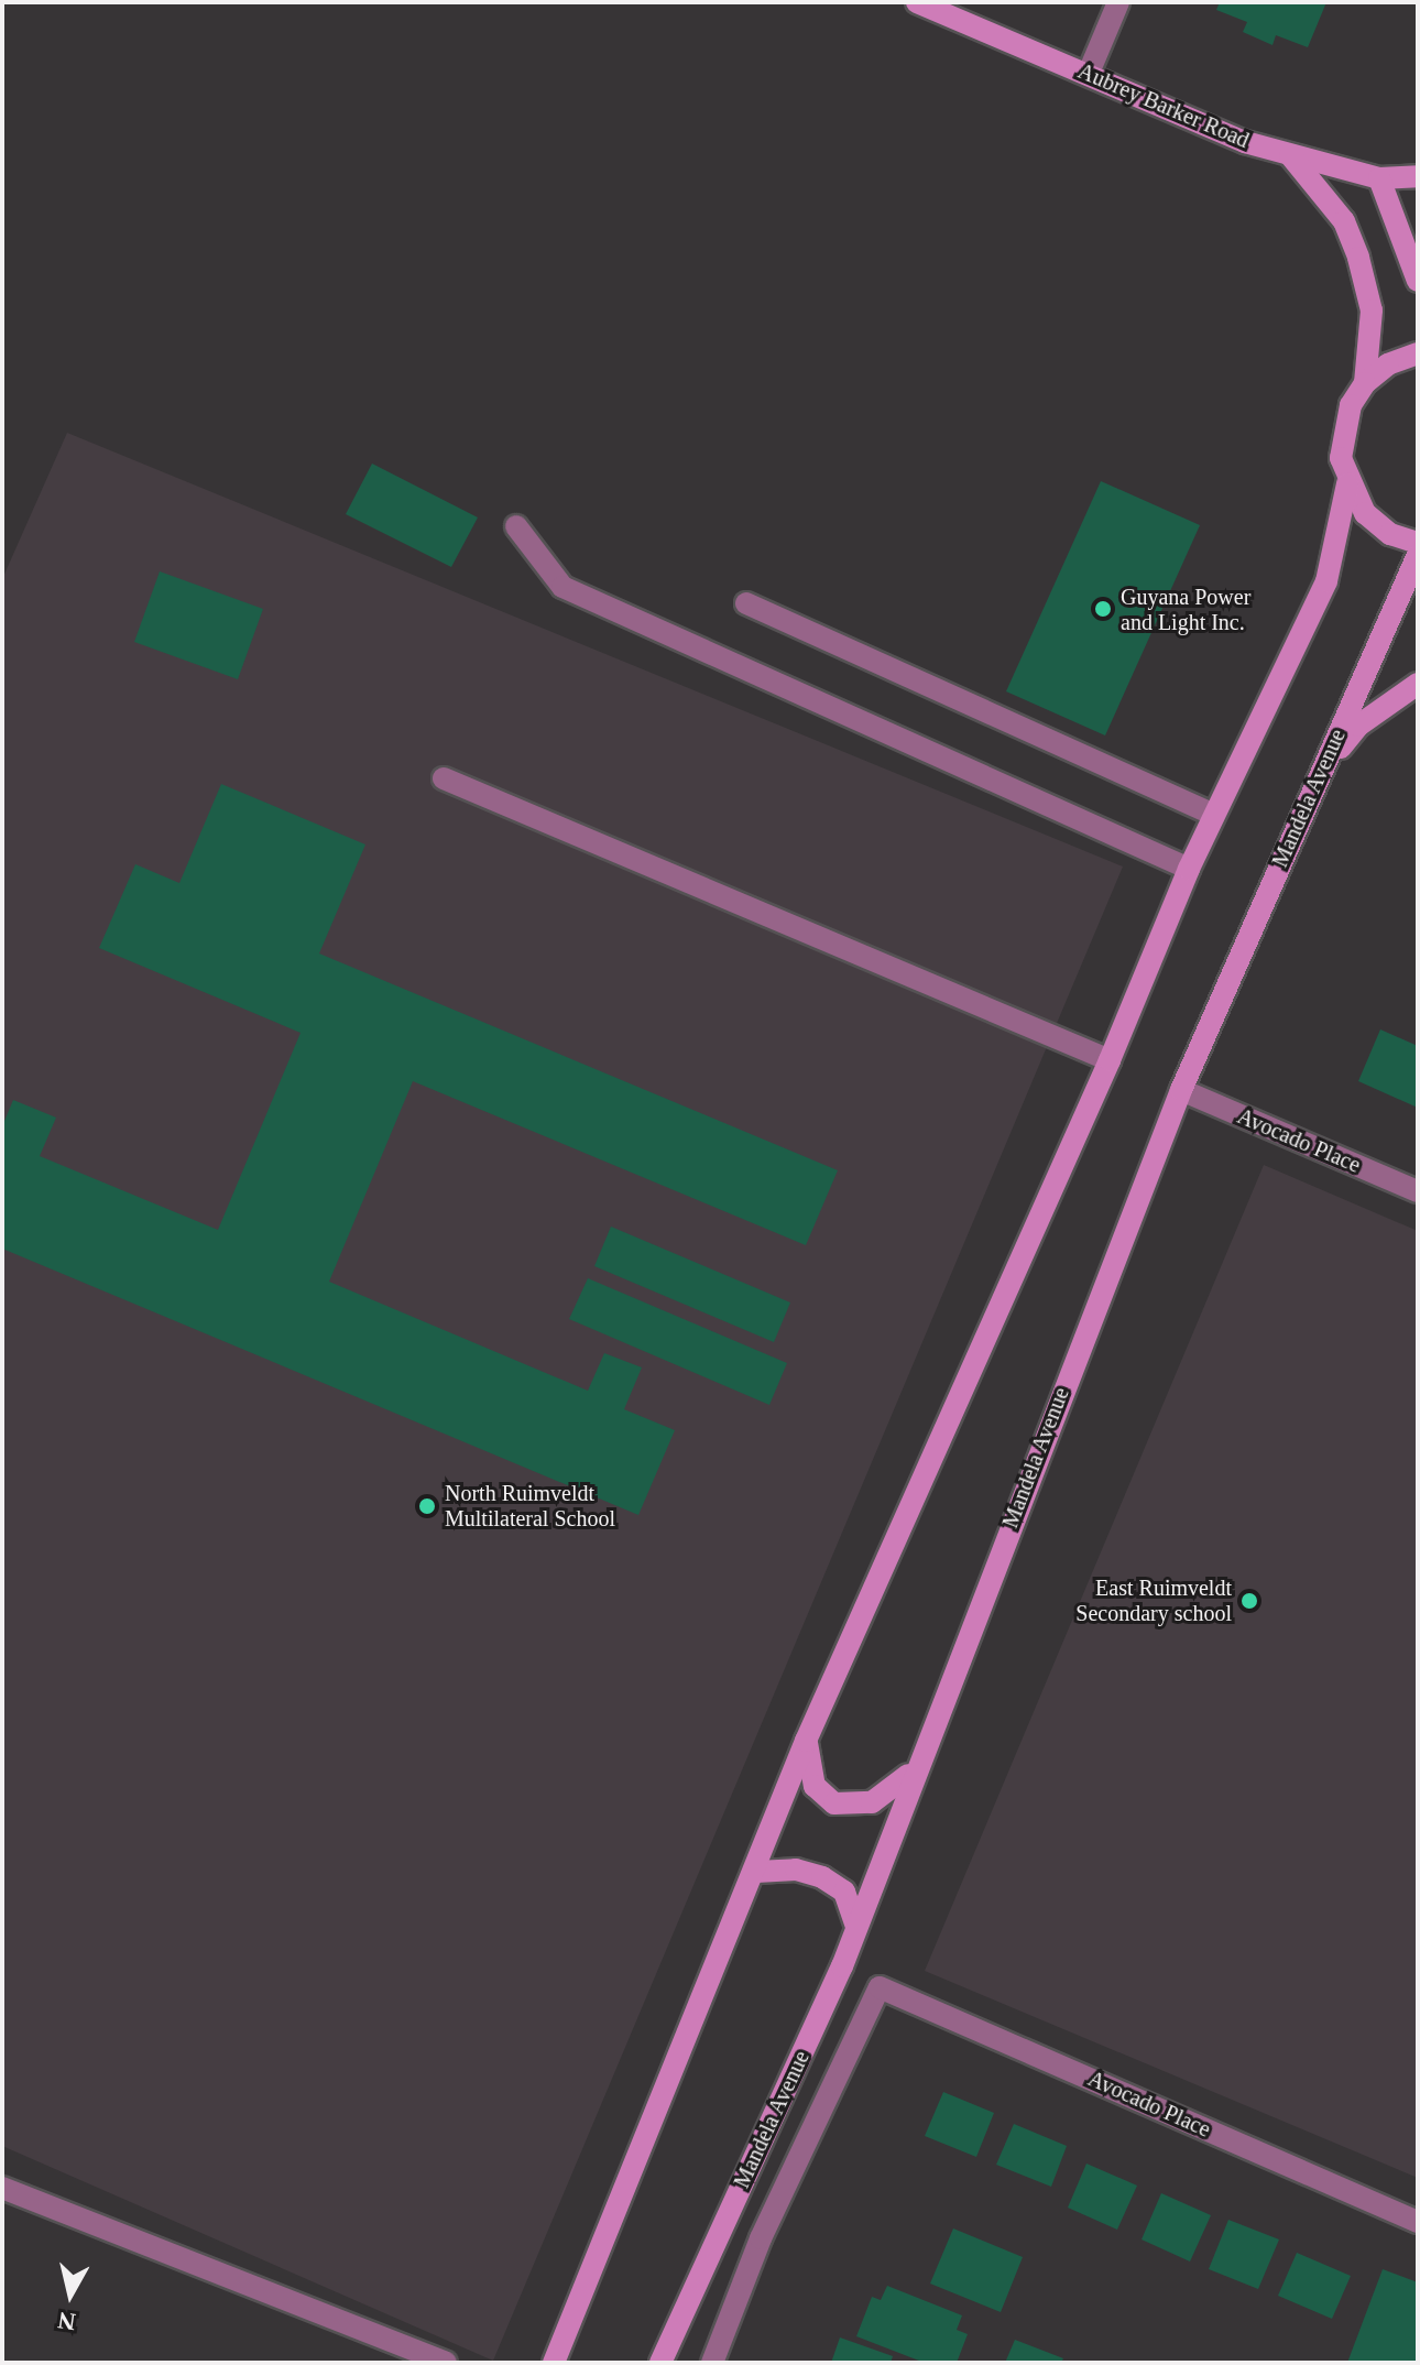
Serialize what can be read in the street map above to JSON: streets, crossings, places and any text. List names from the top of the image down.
{
  "streets": {
    "main road": ["Aubrey Barker Road", "Mandela Avenue"],
    "street": ["Avocado Place"]
  },
  "crossings": [
    ["Mandela Avenue", "Avocado Place"]
  ],
  "places": ["Guyana Power and Light Inc.", "North Ruimveldt Multilateral School", "East Ruimveldt Secondary school"],
  "north": "bottom"
}
